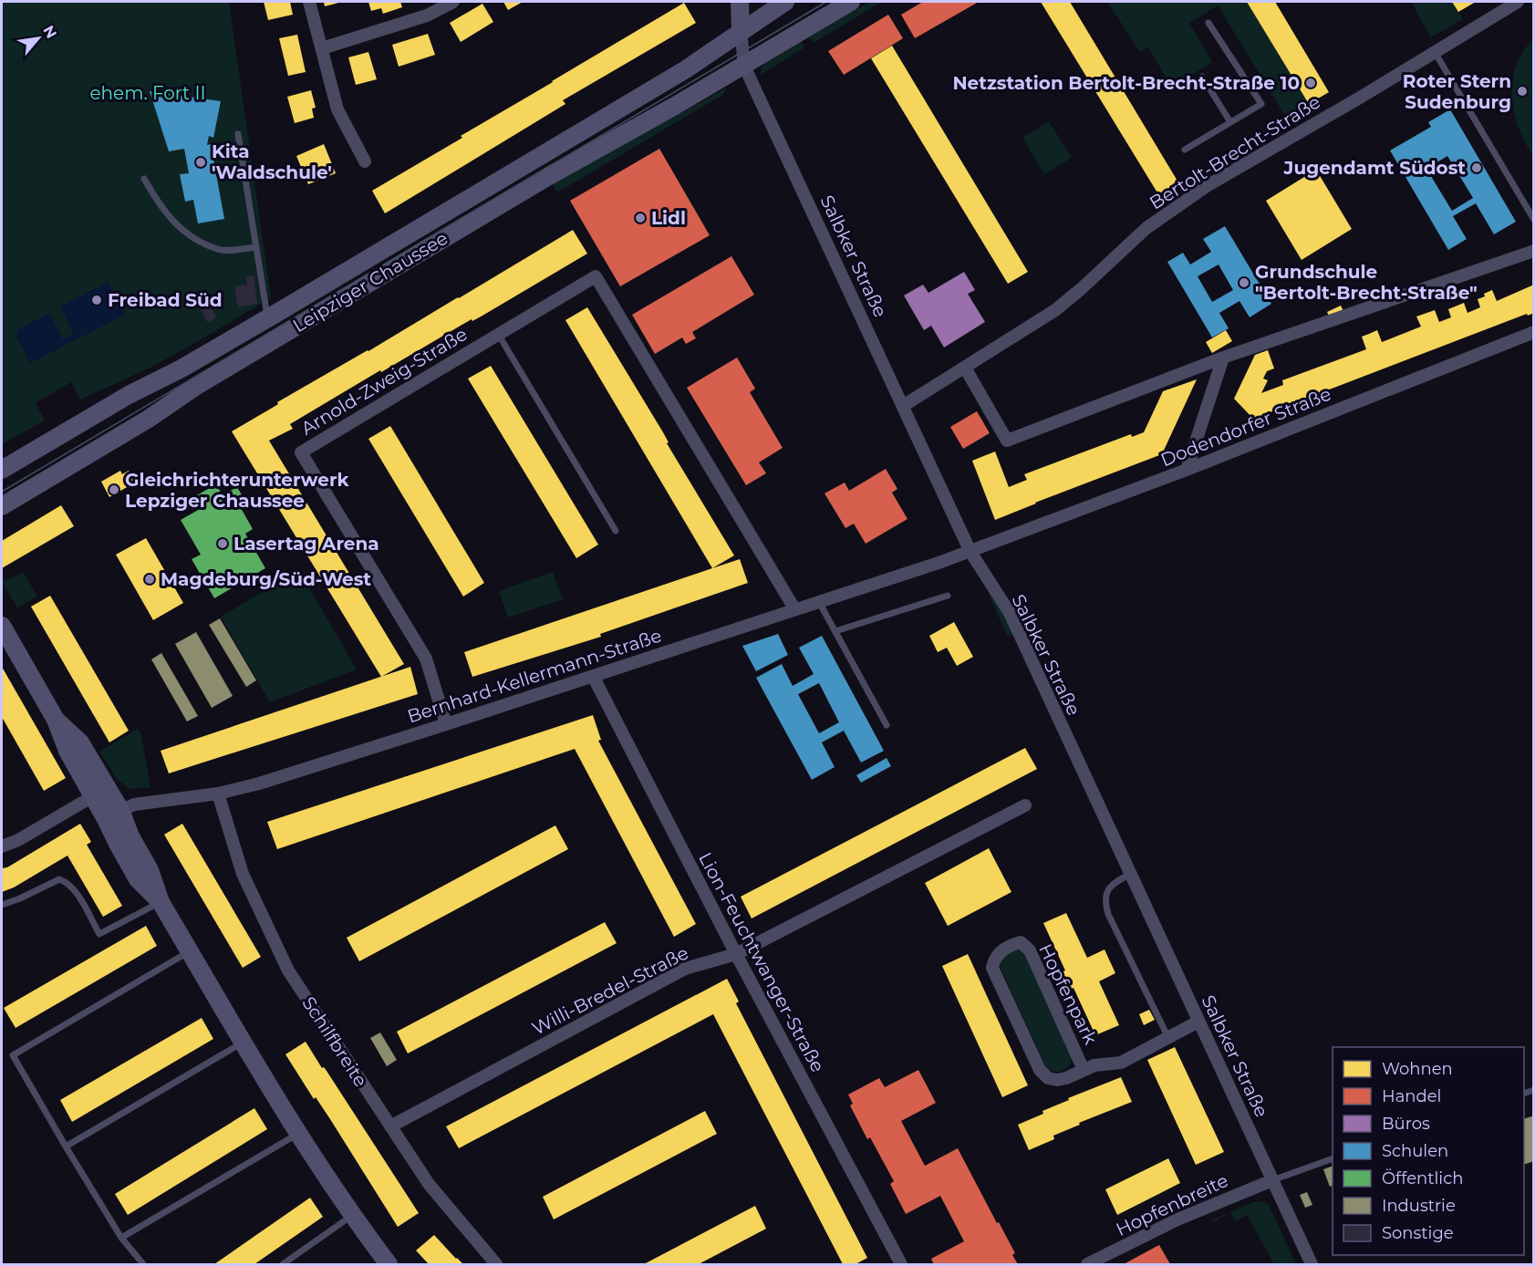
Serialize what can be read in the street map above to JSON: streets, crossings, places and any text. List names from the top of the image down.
{
  "streets": {
    "main road": ["Leipziger Chaussee"],
    "street": [
      "Bertolt-Brecht-Straße",
      "Salbker Straße",
      "Arnold-Zweig-Straße",
      "Dodendorfer Straße",
      "Bernhard-Kellermann-Straße",
      "Lion-Feuchtwanger-Straße",
      "Willi-Bredel-Straße",
      "Hopfenpark",
      "Schilfbreite",
      "Hopfenbreite"
    ]
  },
  "crossings": [
    ["Bertolt-Brecht-Straße", "Salbker Straße"],
    ["Salbker Straße", "Leipziger Chaussee"],
    ["Salbker Straße", "Dodendorfer Straße"],
    ["Salbker Straße", "Bernhard-Kellermann-Straße"],
    ["Salbker Straße", "Hopfenpark"],
    ["Salbker Straße", "Hopfenbreite"],
    ["Arnold-Zweig-Straße", "Bernhard-Kellermann-Straße"],
    ["Dodendorfer Straße", "Bernhard-Kellermann-Straße"],
    ["Bernhard-Kellermann-Straße", "Lion-Feuchtwanger-Straße"],
    ["Bernhard-Kellermann-Straße", "Schilfbreite"],
    ["Lion-Feuchtwanger-Straße", "Willi-Bredel-Straße"],
    ["Willi-Bredel-Straße", "Schilfbreite"]
  ],
  "parks": ["ehem. Fort II"],
  "places": [
    "Netzstation Bertolt-Brecht-Straße 10",
    "Roter Stern Sudenburg",
    "Kita 'Waldschule'",
    "Jugendamt Südost",
    "Lidl",
    "Grundschule \"Bertolt-Brecht-Straße\"",
    "Freibad Süd",
    "Gleichrichterunterwerk Lepziger Chaussee",
    "Lasertag Arena",
    "Magdeburg/Süd-West"
  ],
  "legend": [
    "Wohnen",
    "Handel",
    "Büros",
    "Schulen",
    "Öffentlich",
    "Industrie",
    "Sonstige"
  ],
  "north": "top right"
}
